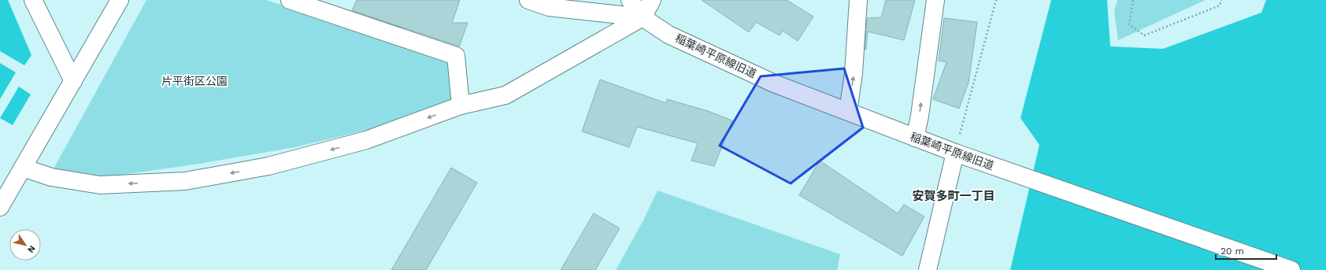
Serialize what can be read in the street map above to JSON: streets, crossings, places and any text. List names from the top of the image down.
{
  "streets": {
    "street": ["稲葉崎平原線旧道"]
  },
  "districts": ["安賀多町一丁目"],
  "parks": ["片平街区公園"],
  "scale_bar": "20 m",
  "north": "bottom right"
}
